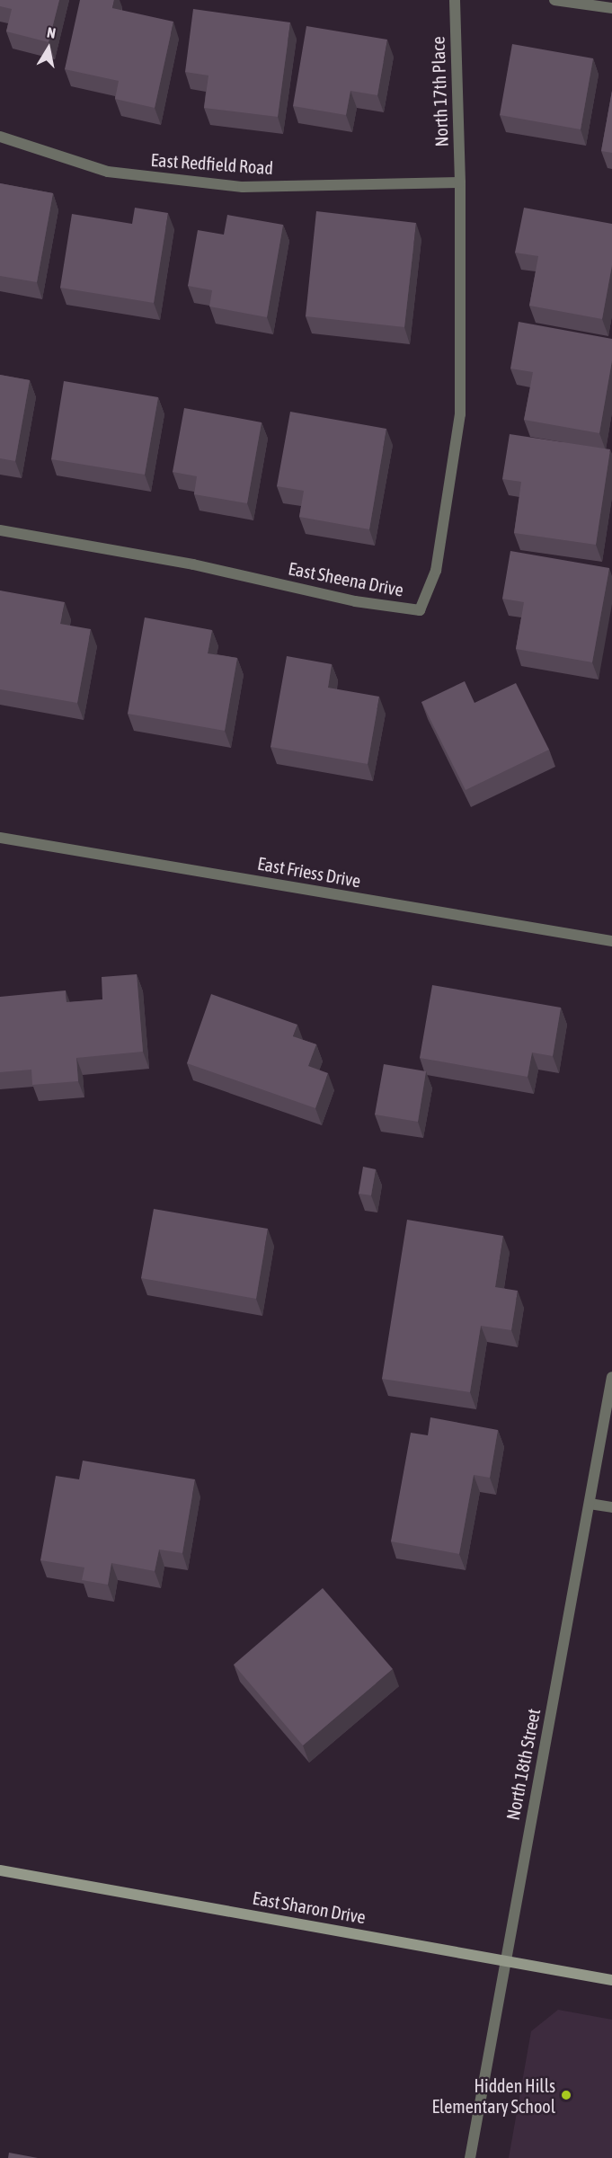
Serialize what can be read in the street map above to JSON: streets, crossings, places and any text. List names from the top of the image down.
{
  "streets": {
    "street": [
      "North 17th Place",
      "East Redfield Road",
      "East Sheena Drive",
      "East Friess Drive",
      "North 18th Street",
      "East Sharon Drive"
    ]
  },
  "crossings": [
    ["North 17th Place", "East Redfield Road"],
    ["North 17th Place", "East Sheena Drive"],
    ["East Redfield Road", "East Sheena Drive"],
    ["North 18th Street", "East Sharon Drive"]
  ],
  "places": ["Hidden Hills Elementary School"],
  "north": "top"
}
